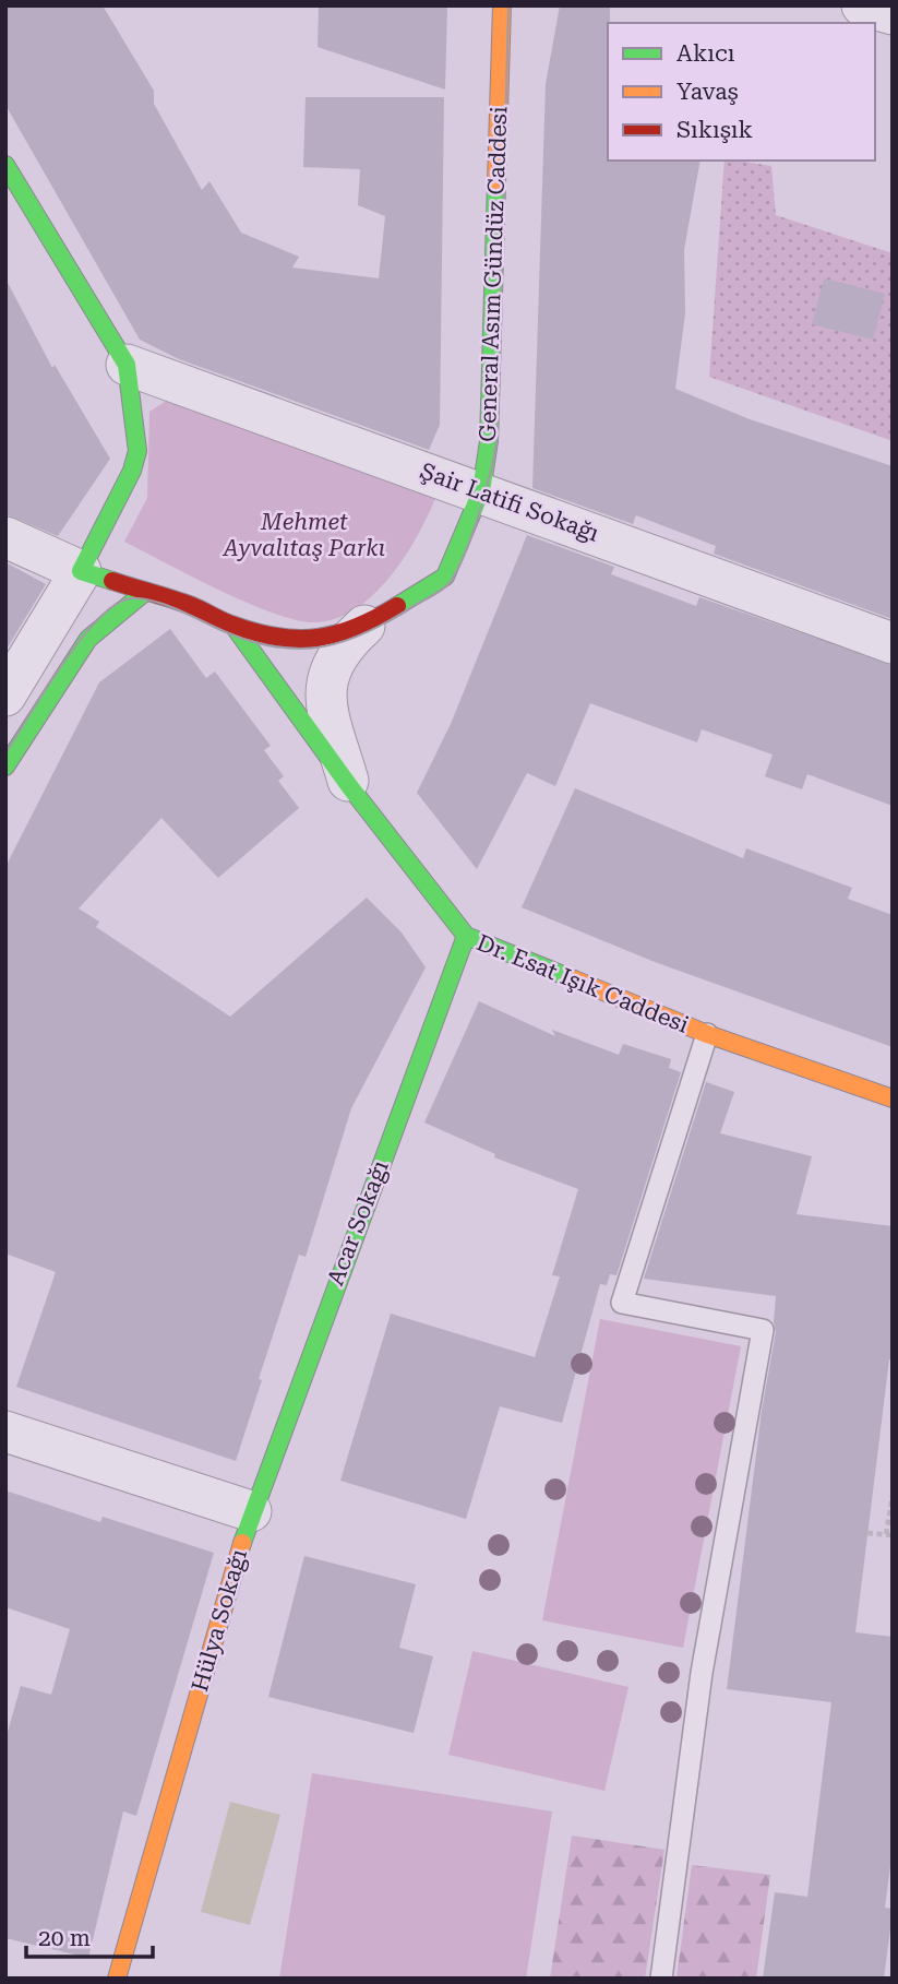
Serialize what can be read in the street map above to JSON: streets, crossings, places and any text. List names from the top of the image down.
{
  "streets": {
    "street": [
      "General Asım Gündüz Caddesi",
      "Şair Latifi Sokağı",
      "Dr. Esat Işık Caddesi",
      "Acar Sokağı",
      "Hülya Sokağı"
    ]
  },
  "crossings": [
    ["General Asım Gündüz Caddesi", "Şair Latifi Sokağı"],
    ["General Asım Gündüz Caddesi", "Dr. Esat Işık Caddesi"],
    ["Dr. Esat Işık Caddesi", "Acar Sokağı"],
    ["Acar Sokağı", "Hülya Sokağı"]
  ],
  "parks": ["Mehmet Ayvalıtaş Parkı"],
  "legend": ["Akıcı", "Yavaş", "Sıkışık"],
  "scale_bar": "20 m"
}
